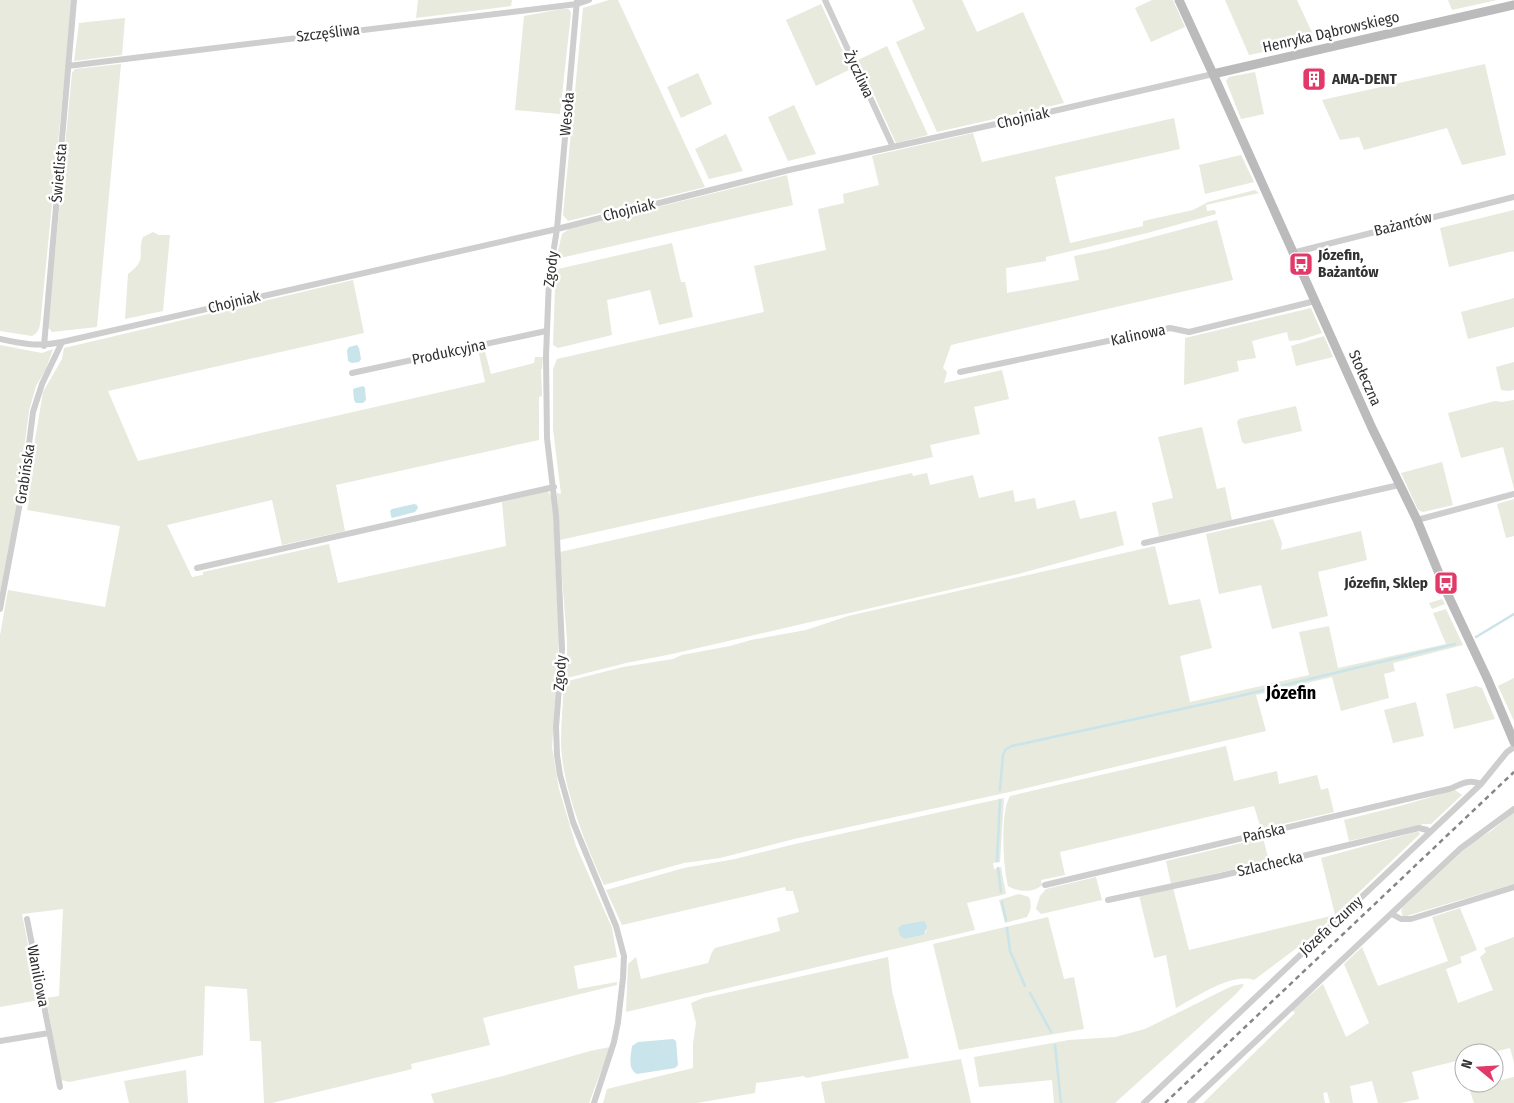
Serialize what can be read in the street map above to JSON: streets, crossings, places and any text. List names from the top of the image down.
{
  "streets": {
    "street": [
      "Henryka Dąbrowskiego",
      "Szczęśliwa",
      "Życzliwa",
      "Wesoła",
      "Chojniak",
      "Świetlista",
      "Bażantów",
      "Zgody",
      "Kalinowa",
      "Produkcyjna",
      "Stołeczna",
      "Grabińska",
      "Pańska",
      "Szlachecka",
      "Józefa Czumy",
      "Waniliowa"
    ]
  },
  "crossings": [
    ["Henryka Dąbrowskiego", "Chojniak"],
    ["Henryka Dąbrowskiego", "Stołeczna"],
    ["Szczęśliwa", "Wesoła"],
    ["Szczęśliwa", "Świetlista"],
    ["Życzliwa", "Chojniak"],
    ["Wesoła", "Chojniak"],
    ["Wesoła", "Zgody"],
    ["Chojniak", "Świetlista"],
    ["Chojniak", "Zgody"],
    ["Chojniak", "Stołeczna"],
    ["Chojniak", "Grabińska"],
    ["Bażantów", "Stołeczna"],
    ["Zgody", "Produkcyjna"],
    ["Kalinowa", "Stołeczna"],
    ["Pańska", "Józefa Czumy"],
    ["Szlachecka", "Józefa Czumy"]
  ],
  "districts": ["Józefin"],
  "places": {
    "building": ["AMA-DENT"],
    "bus stop": ["Józefin, Bażantów", "Józefin, Sklep"]
  },
  "north": "left"
}
